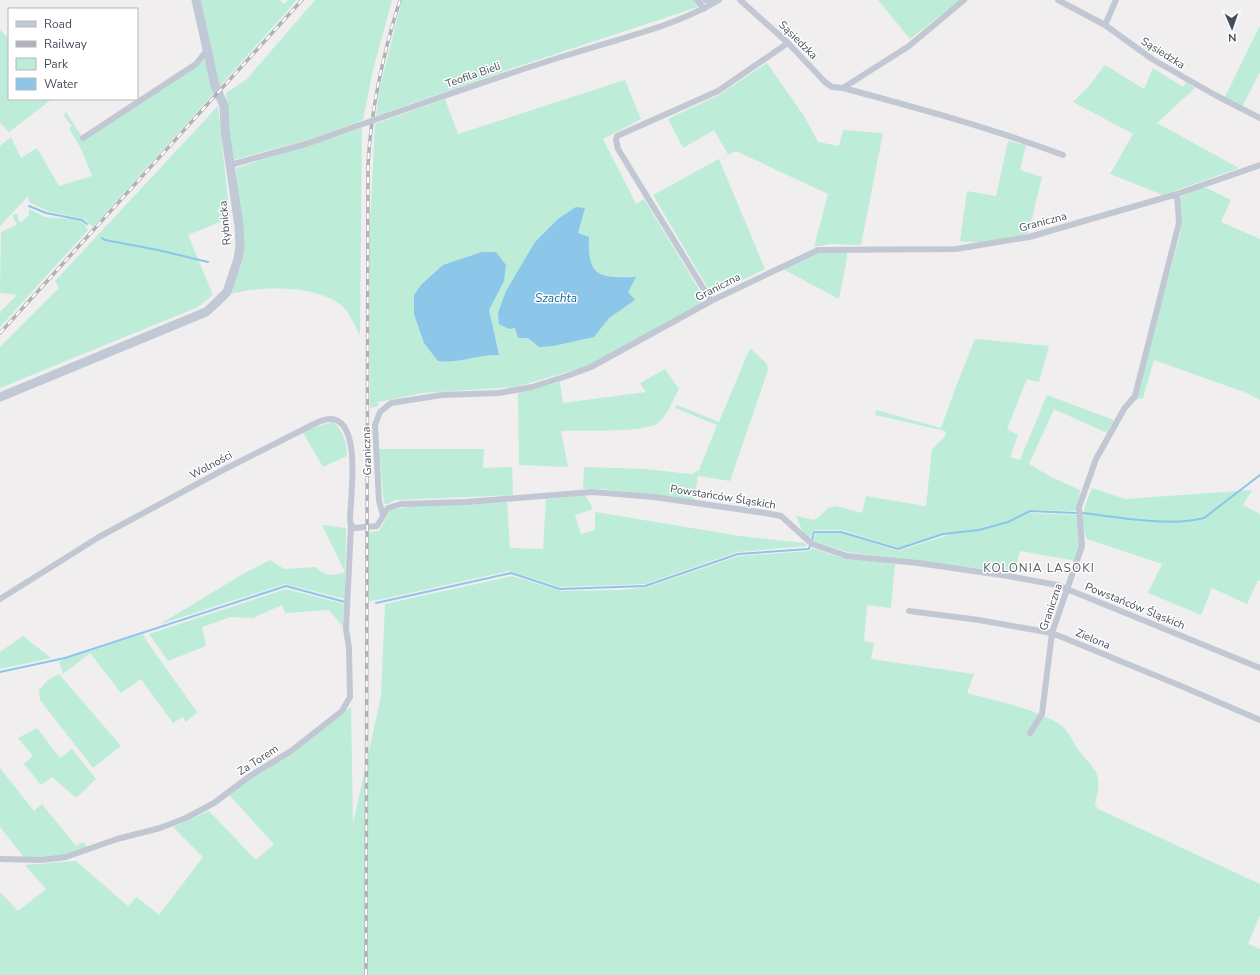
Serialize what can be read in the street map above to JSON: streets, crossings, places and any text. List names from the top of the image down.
{
  "streets": {
    "street": [
      "Sąsiedzka",
      "Teofila Bieli",
      "Graniczna",
      "Rybnicka",
      "Wolności",
      "Powstańców Śląskich",
      "Zielona",
      "Za Torem"
    ]
  },
  "crossings": [
    ["Teofila Bieli", "Rybnicka"],
    ["Graniczna", "Powstańców Śląskich"],
    ["Graniczna", "Zielona"],
    ["Wolności", "Powstańców Śląskich"],
    ["Wolności", "Za Torem"],
    ["Powstańców Śląskich", "Za Torem"]
  ],
  "districts": ["KOLONIA LASOKI"],
  "water": ["Szachta"],
  "legend": [
    "Road",
    "Railway",
    "Park",
    "Water"
  ],
  "north": "bottom"
}
